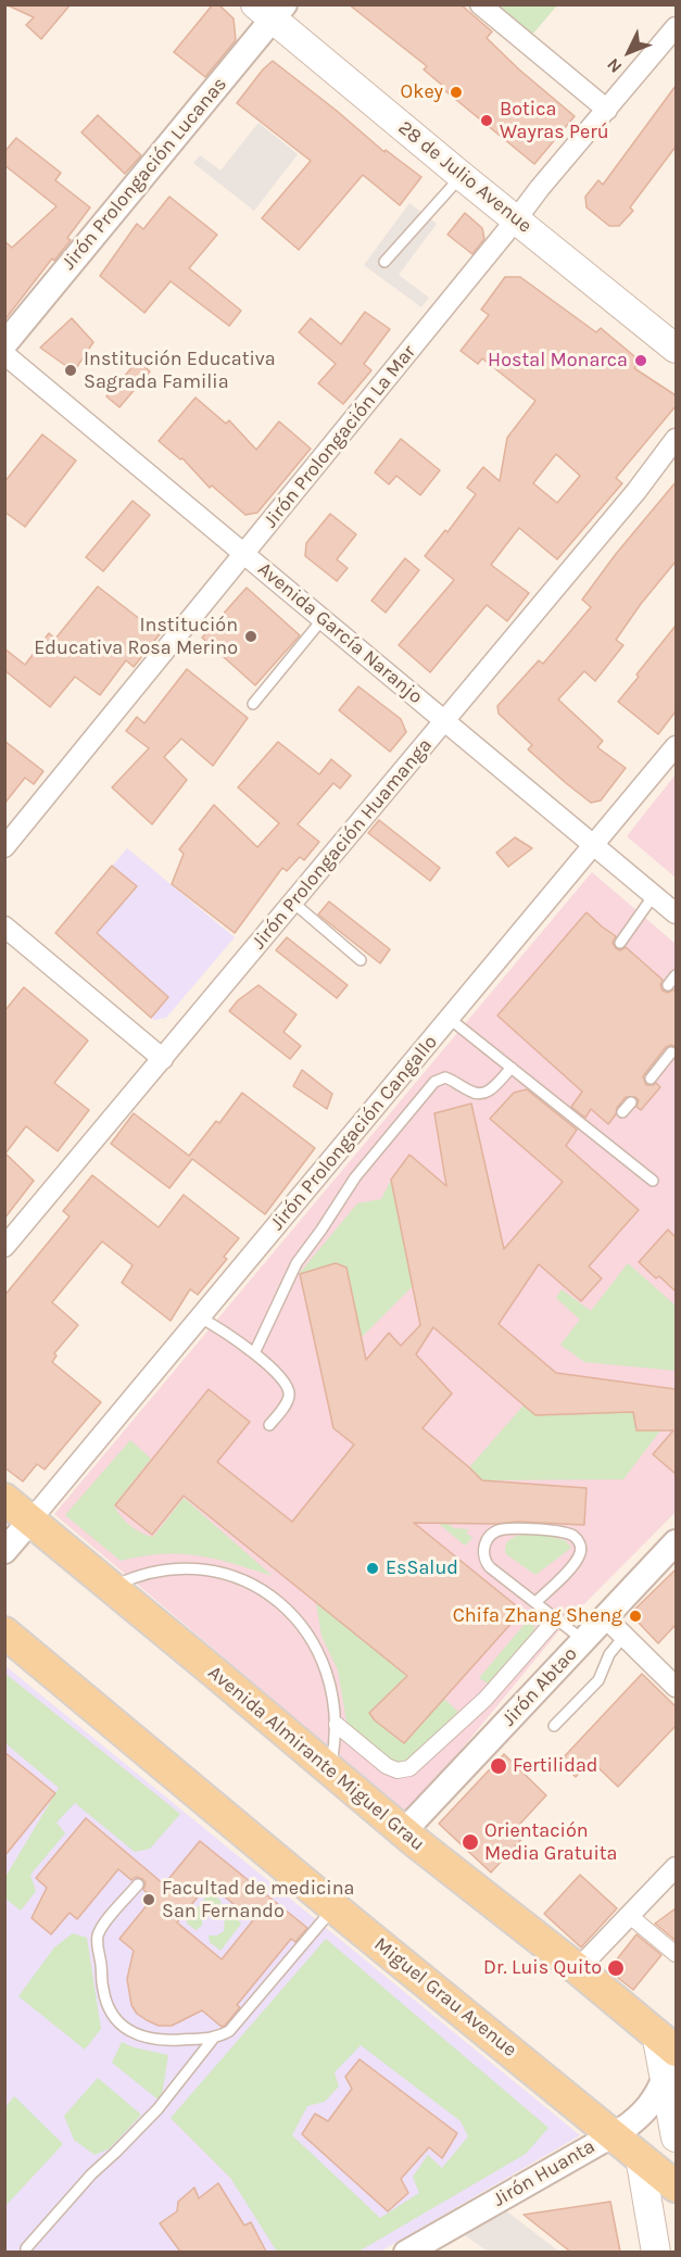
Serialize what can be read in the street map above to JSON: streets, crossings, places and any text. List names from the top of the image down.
{
  "streets": {
    "main road": ["28 de Julio Avenue", "Avenida Almirante Miguel Grau", "Miguel Grau Avenue"],
    "street": [
      "Jirón Prolongación Lucanas",
      "Jirón Prolongación La Mar",
      "Avenida García Naranjo",
      "Jirón Prolongación Huamanga",
      "Jirón Prolongación Cangallo",
      "Jirón Abtao",
      "Jirón Huanta"
    ]
  },
  "crossings": [
    ["Jirón Prolongación Lucanas", "28 de Julio Avenue"],
    ["28 de Julio Avenue", "Jirón Prolongación La Mar"],
    ["Jirón Prolongación La Mar", "Avenida García Naranjo"],
    ["Avenida García Naranjo", "Jirón Prolongación Huamanga"],
    ["Avenida García Naranjo", "Jirón Prolongación Cangallo"],
    ["Jirón Prolongación Cangallo", "Avenida Almirante Miguel Grau"],
    ["Jirón Abtao", "Avenida Almirante Miguel Grau"],
    ["Avenida Almirante Miguel Grau", "Jirón Huanta"],
    ["Miguel Grau Avenue", "Jirón Huanta"]
  ],
  "places": [
    "Okey",
    "Botica Wayras Perú",
    "Hostal Monarca",
    "Institución Educativa Sagrada Familia",
    "Institución Educativa Rosa Merino",
    "EsSalud",
    "Chifa Zhang Sheng",
    "Fertilidad",
    "Orientación Media Gratuita",
    "Facultad de medicina San Fernando",
    "Dr. Luis Quito"
  ],
  "north": "bottom left"
}
